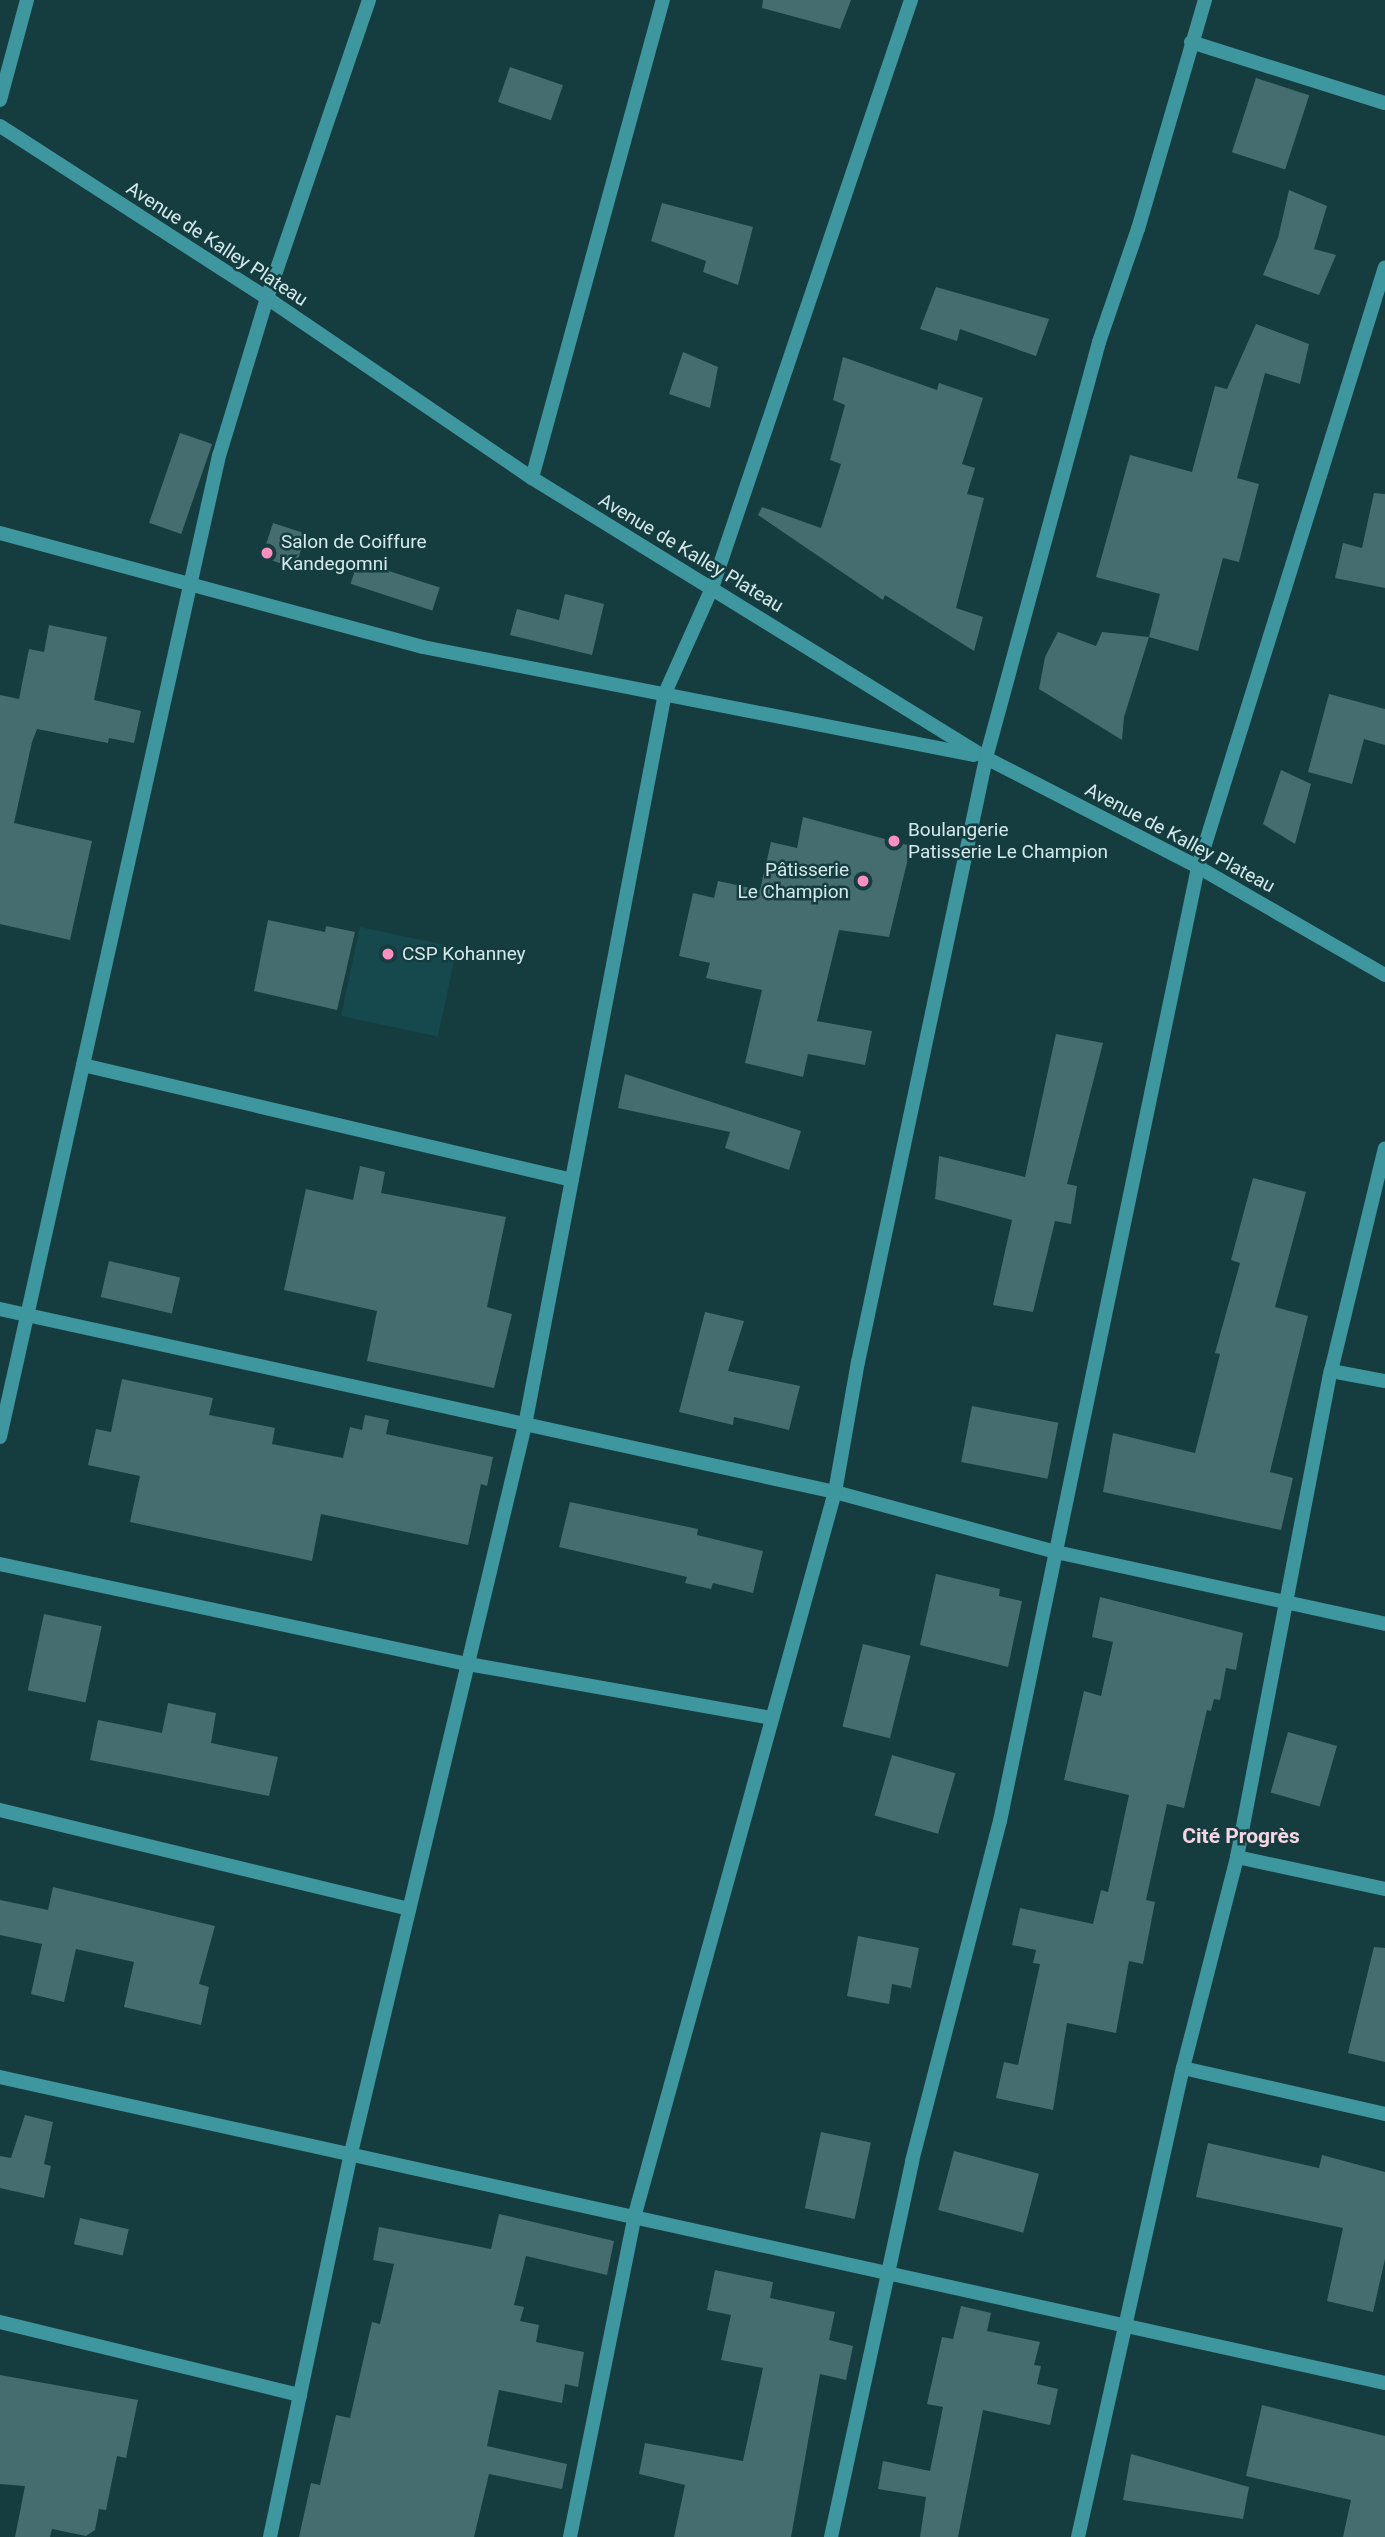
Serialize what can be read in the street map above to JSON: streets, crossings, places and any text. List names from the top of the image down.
{
  "streets": {
    "street": ["Avenue de Kalley Plateau"]
  },
  "districts": ["Cité Progrès"],
  "places": [
    "Salon de Coiffure Kandegomni",
    "Boulangerie Patisserie Le Champion",
    "Pâtisserie Le Champion",
    "CSP Kohanney"
  ]
}
